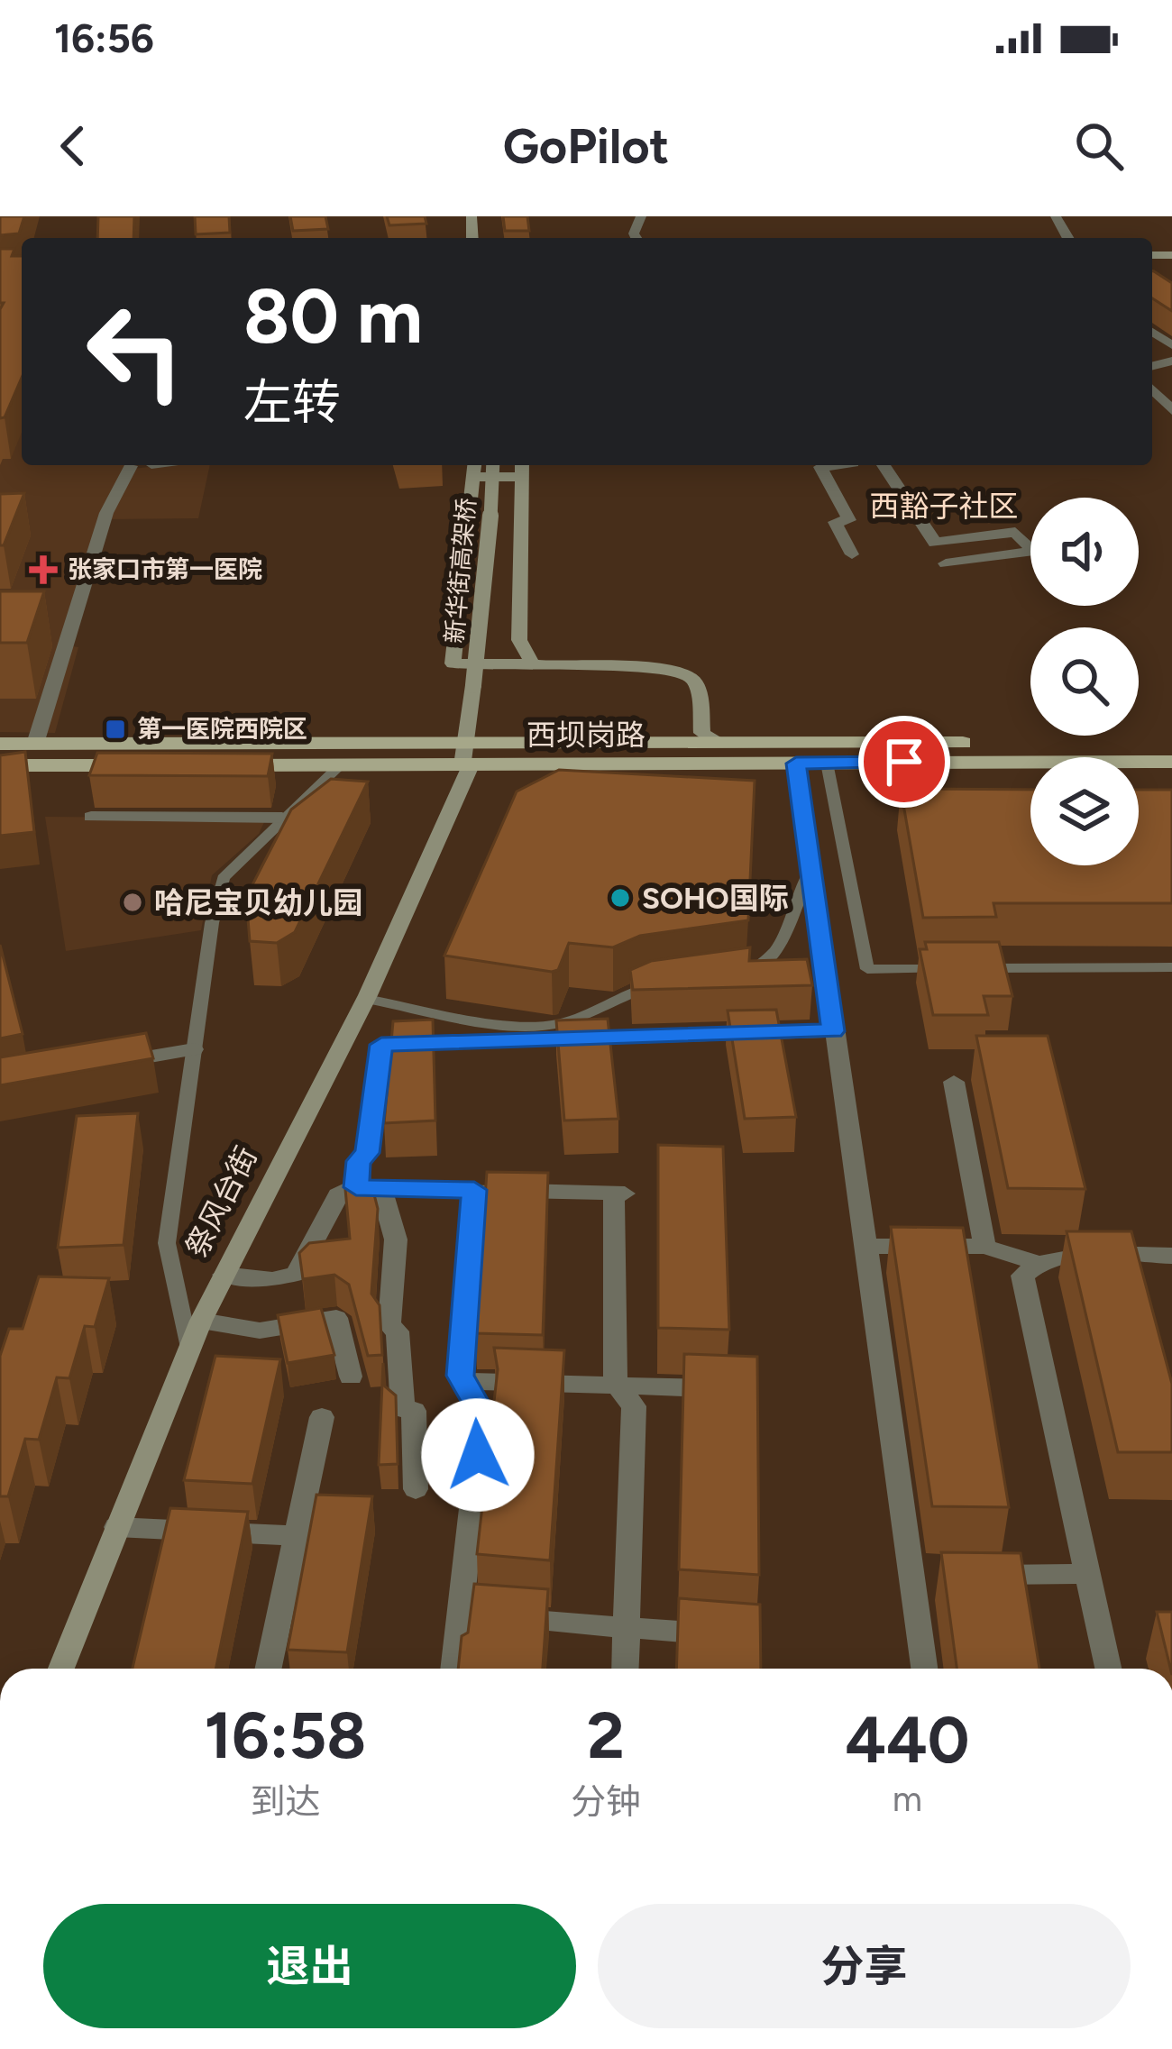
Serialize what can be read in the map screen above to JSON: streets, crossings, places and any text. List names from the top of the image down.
{
  "streets": {
    "main road": ["新华街高架桥", "西坝岗路", "祭风台街"]
  },
  "crossings": [
    ["新华街高架桥", "祭风台街"],
    ["西坝岗路", "祭风台街"]
  ],
  "districts": ["西豁子社区"],
  "places": {
    "health": ["张家口市第一医院"],
    "transit": ["第一医院西院区"],
    "other": ["SOHO国际", "哈尼宝贝幼儿园"]
  },
  "page": {
    "status": "16:56",
    "header": "GoPilot",
    "turn": ["80 m", "左转"],
    "eta": [
      "16:58",
      "到达",
      "2",
      "分钟",
      "440",
      "m"
    ],
    "buttons": ["退出", "分享"]
  }
}
